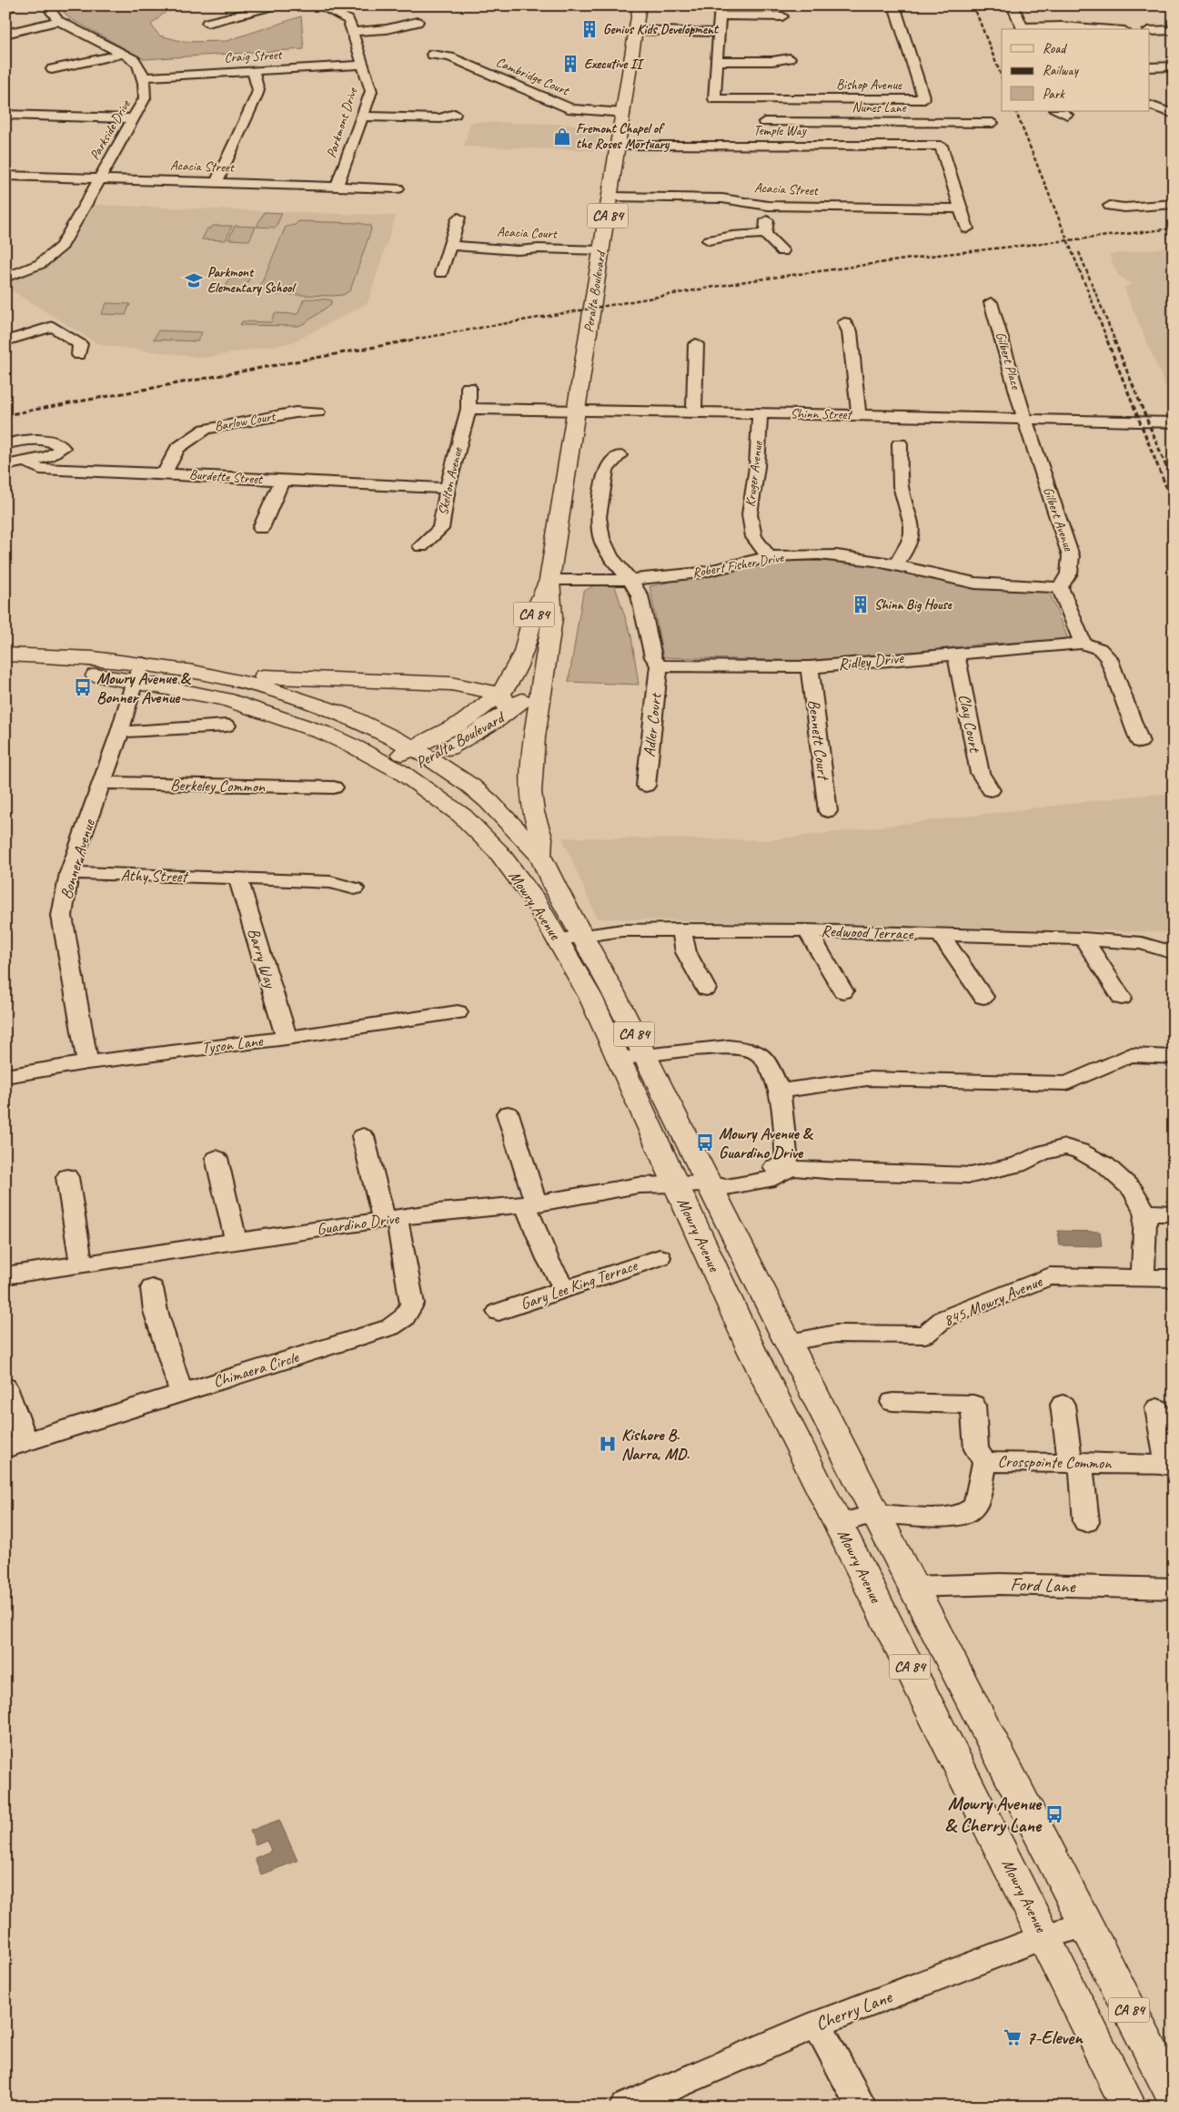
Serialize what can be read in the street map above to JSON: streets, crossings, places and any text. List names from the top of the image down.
{
  "streets": {
    "main road": ["CA 84", "Peralta Boulevard", "Mowry Avenue"],
    "street": [
      "Craig Street",
      "Cambridge Court",
      "Bishop Avenue",
      "Nunes Lane",
      "Parkmont Drive",
      "Parkside Drive",
      "Temple Way",
      "Acacia Street",
      "Acacia Court",
      "Gilbert Place",
      "Shinn Street",
      "Barlow Court",
      "Kruger Avenue",
      "Burdette Street",
      "Skelton Avenue",
      "Gilbert Avenue",
      "Robert Fisher Drive",
      "Ridley Drive",
      "Clay Court",
      "Adler Court",
      "Bennett Court",
      "Berkeley Common",
      "Bonner Avenue",
      "Athy Street",
      "Redwood Terrace",
      "Barry Way",
      "Tyson Lane",
      "Guardino Drive",
      "Gary Lee King Terrace",
      "845 Mowry Avenue",
      "Chimaera Circle",
      "Crosspointe Common",
      "Ford Lane",
      "Cherry Lane"
    ]
  },
  "crossings": [
    ["Craig Street", "Parkmont Drive"],
    ["Craig Street", "Parkside Drive"],
    ["Cambridge Court", "Peralta Boulevard"],
    ["Parkmont Drive", "Acacia Street"],
    ["Parkside Drive", "Acacia Street"],
    ["Temple Way", "Acacia Street"],
    ["Temple Way", "Peralta Boulevard"],
    ["Acacia Street", "Peralta Boulevard"],
    ["Acacia Court", "Peralta Boulevard"],
    ["Peralta Boulevard", "Shinn Street"],
    ["Peralta Boulevard", "Robert Fisher Drive"],
    ["Peralta Boulevard", "Mowry Avenue"],
    ["Gilbert Place", "Shinn Street"],
    ["Gilbert Place", "Gilbert Avenue"],
    ["Shinn Street", "Kruger Avenue"],
    ["Shinn Street", "Skelton Avenue"],
    ["Shinn Street", "Gilbert Avenue"],
    ["Barlow Court", "Burdette Street"],
    ["Kruger Avenue", "Robert Fisher Drive"],
    ["Burdette Street", "Skelton Avenue"],
    ["Gilbert Avenue", "Robert Fisher Drive"],
    ["Ridley Drive", "Clay Court"],
    ["Ridley Drive", "Adler Court"],
    ["Ridley Drive", "Bennett Court"],
    ["Berkeley Common", "Bonner Avenue"],
    ["Bonner Avenue", "Athy Street"],
    ["Bonner Avenue", "Mowry Avenue"],
    ["Bonner Avenue", "Tyson Lane"],
    ["Athy Street", "Barry Way"],
    ["Mowry Avenue", "Redwood Terrace"],
    ["Mowry Avenue", "Guardino Drive"],
    ["Mowry Avenue", "845 Mowry Avenue"],
    ["Mowry Avenue", "Crosspointe Common"],
    ["Mowry Avenue", "Ford Lane"],
    ["Mowry Avenue", "Cherry Lane"],
    ["Barry Way", "Tyson Lane"],
    ["Guardino Drive", "Chimaera Circle"]
  ],
  "places": {
    "building": ["Genius Kids Development", "Executive II", "Shinn Big House"],
    "shop": ["Fremont Chapel of the Roses Mortuary"],
    "school or university": ["Parkmont Elementary School"],
    "bus stop": ["Mowry Avenue & Bonner Avenue", "Mowry Avenue & Guardino Drive", "Mowry Avenue & Cherry Lane"],
    "hospital": ["Kishore B. Narra, MD."],
    "supermarket": ["7-Eleven"]
  },
  "legend": ["Road", "Railway", "Park"]
}
